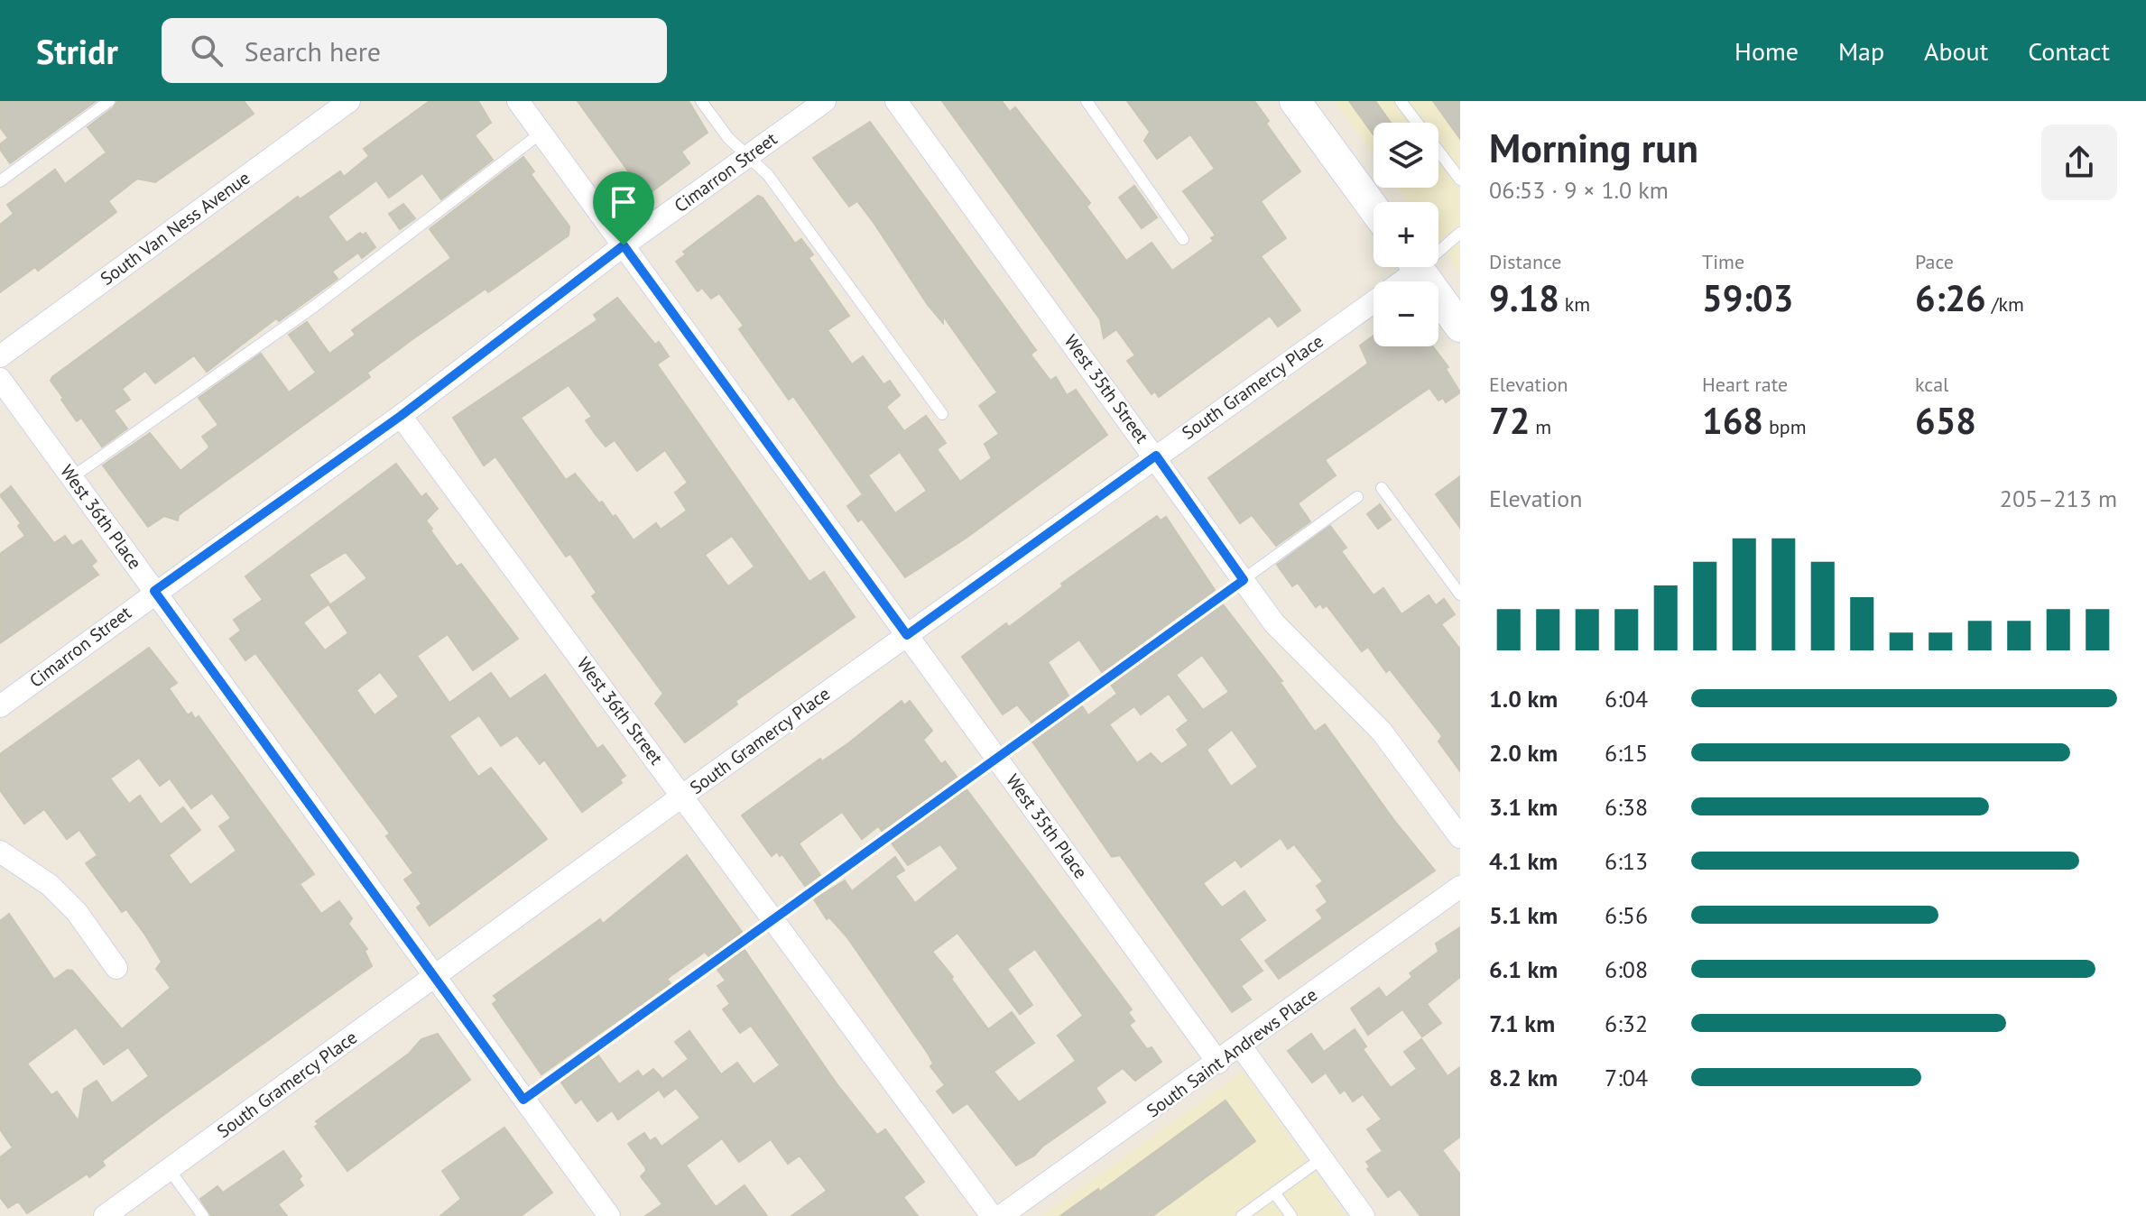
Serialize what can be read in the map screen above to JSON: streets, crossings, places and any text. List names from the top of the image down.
{
  "streets": {
    "street": [
      "Cimarron Street",
      "South Van Ness Avenue",
      "South Gramercy Place",
      "West 35th Street",
      "West 36th Place",
      "West 36th Street",
      "West 35th Place",
      "South Saint Andrews Place"
    ]
  },
  "crossings": [
    ["Cimarron Street", "West 36th Place"],
    ["Cimarron Street", "West 36th Street"],
    ["Cimarron Street", "West 35th Place"],
    ["South Gramercy Place", "West 35th Street"],
    ["South Gramercy Place", "West 36th Place"],
    ["South Gramercy Place", "West 36th Street"],
    ["South Gramercy Place", "West 35th Place"],
    ["West 35th Place", "South Saint Andrews Place"]
  ],
  "page": {
    "header": "Stridr",
    "search": "Search here",
    "nav": [
      "Home",
      "Map",
      "About",
      "Contact"
    ],
    "heading": ["Morning run", "06:53 · 9 × 1.0 km"],
    "map_buttons": ["+", "−"],
    "stats": [
      ["Distance", "9.18 km"],
      ["Time", "59:03"],
      ["Pace", "6:26 /km"],
      ["Elevation", "72 m"],
      ["Heart rate", "168 bpm"],
      ["kcal", "658"]
    ],
    "chart": ["Elevation", "205–213 m"],
    "list": [
      {
        "name": "1.0 km",
        "note": "6:04"
      },
      {
        "name": "2.0 km",
        "note": "6:15"
      },
      {
        "name": "3.1 km",
        "note": "6:38"
      },
      {
        "name": "4.1 km",
        "note": "6:13"
      },
      {
        "name": "5.1 km",
        "note": "6:56"
      },
      {
        "name": "6.1 km",
        "note": "6:08"
      },
      {
        "name": "7.1 km",
        "note": "6:32"
      },
      {
        "name": "8.2 km",
        "note": "7:04"
      }
    ]
  }
}
